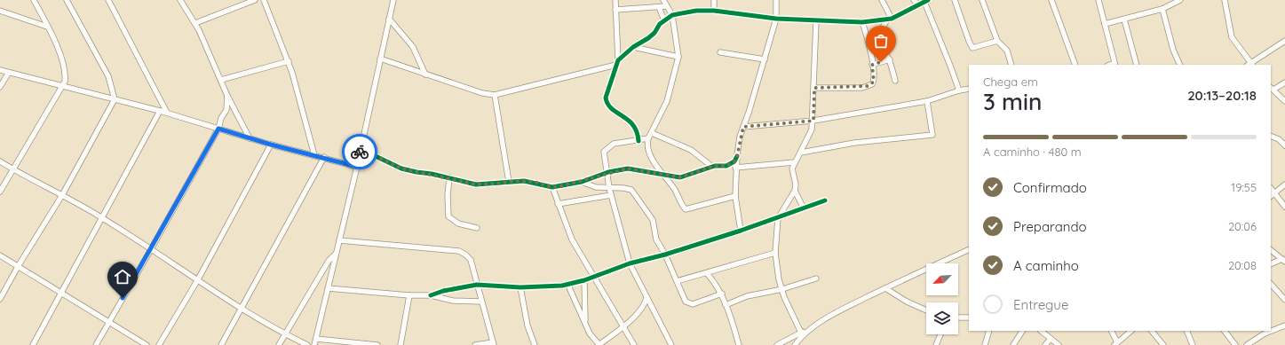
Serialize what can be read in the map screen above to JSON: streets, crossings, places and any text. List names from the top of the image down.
{
  "north": "bottom left",
  "page": {
    "heading": ["3 min", "Chega em", "20:13–20:18"],
    "bar": "A caminho · 480 m",
    "list": [
      ["Confirmado", "19:55"],
      ["Preparando", "20:06"],
      ["A caminho", "20:08"],
      "Entregue"
    ]
  }
}
